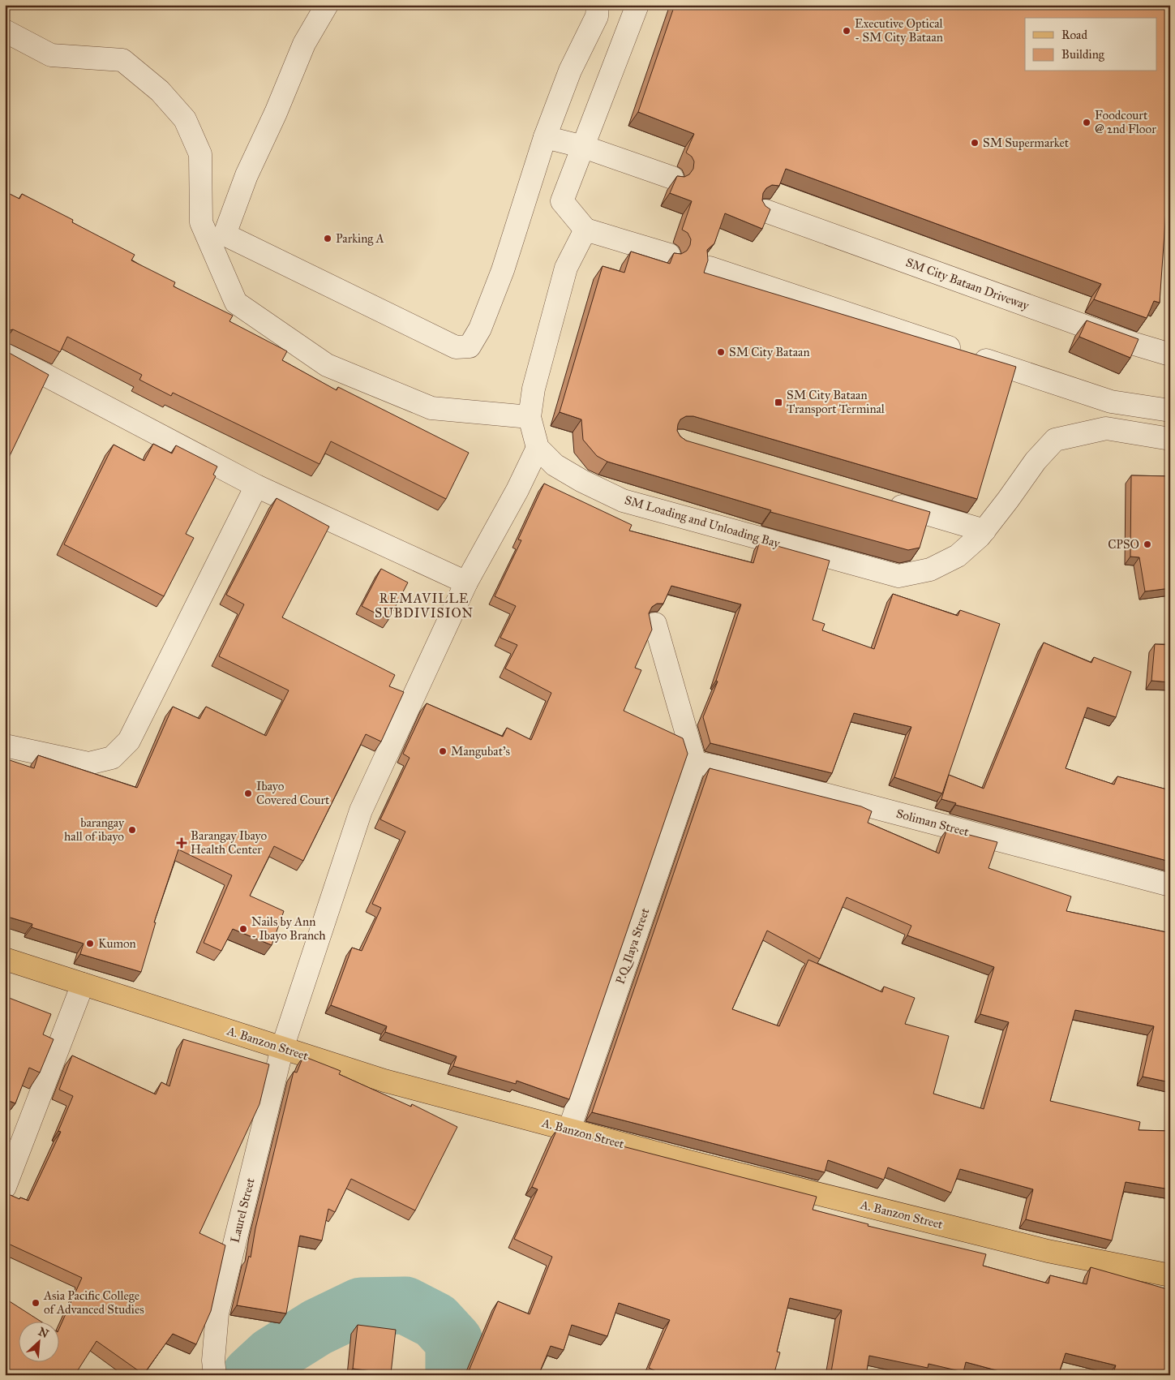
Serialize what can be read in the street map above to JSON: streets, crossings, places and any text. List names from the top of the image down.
{
  "streets": {
    "main road": ["A. Banzon Street"],
    "street": [
      "SM City Bataan Driveway",
      "SM Loading and Unloading Bay",
      "Soliman Street",
      "P.Q. Ilaya Street",
      "Laurel Street"
    ]
  },
  "crossings": [
    ["SM Loading and Unloading Bay", "Laurel Street"],
    ["Soliman Street", "P.Q. Ilaya Street"],
    ["P.Q. Ilaya Street", "A. Banzon Street"],
    ["A. Banzon Street", "Laurel Street"]
  ],
  "districts": ["REMAVILLE SUBDIVISION"],
  "places": {
    "other": [
      "Executive Optical - SM City Bataan",
      "Foodcourt @ 2nd Floor",
      "SM Supermarket",
      "Parking A",
      "SM City Bataan",
      "CPSO",
      "Mangubat's",
      "Ibayo Covered Court",
      "barangay hall of ibayo",
      "Nails by Ann - Ibayo Branch",
      "Kumon",
      "Asia Pacific College of Advanced Studies"
    ],
    "transit": ["SM City Bataan Transport Terminal"],
    "health": ["Barangay Ibayo Health Center"]
  },
  "legend": ["Road", "Building"],
  "north": "top right"
}
